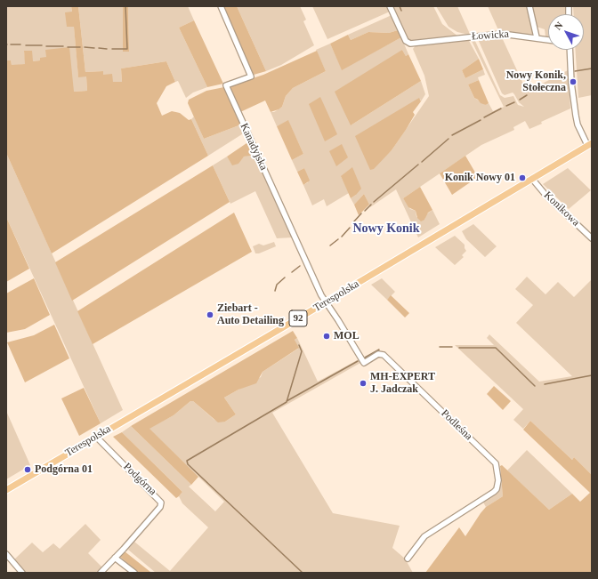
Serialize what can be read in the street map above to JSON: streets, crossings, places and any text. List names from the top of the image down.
{
  "streets": {
    "main road": ["Terespolska", "92"],
    "street": [
      "Łowicka",
      "Kanadyjska",
      "Konikowa",
      "Podleśna",
      "Podgórna"
    ]
  },
  "crossings": [
    ["Kanadyjska", "Terespolska"],
    ["Kanadyjska", "Podleśna"],
    ["Konikowa", "Terespolska"],
    ["Terespolska", "Podleśna"],
    ["Terespolska", "Podgórna"]
  ],
  "districts": ["Nowy Konik"],
  "places": [
    "Nowy Konik, Stołeczna",
    "Konik Nowy 01",
    "Ziebart - Auto Detailing",
    "MOL",
    "MH-EXPERT J. Jadczak",
    "Podgórna 01"
  ],
  "north": "top left"
}
